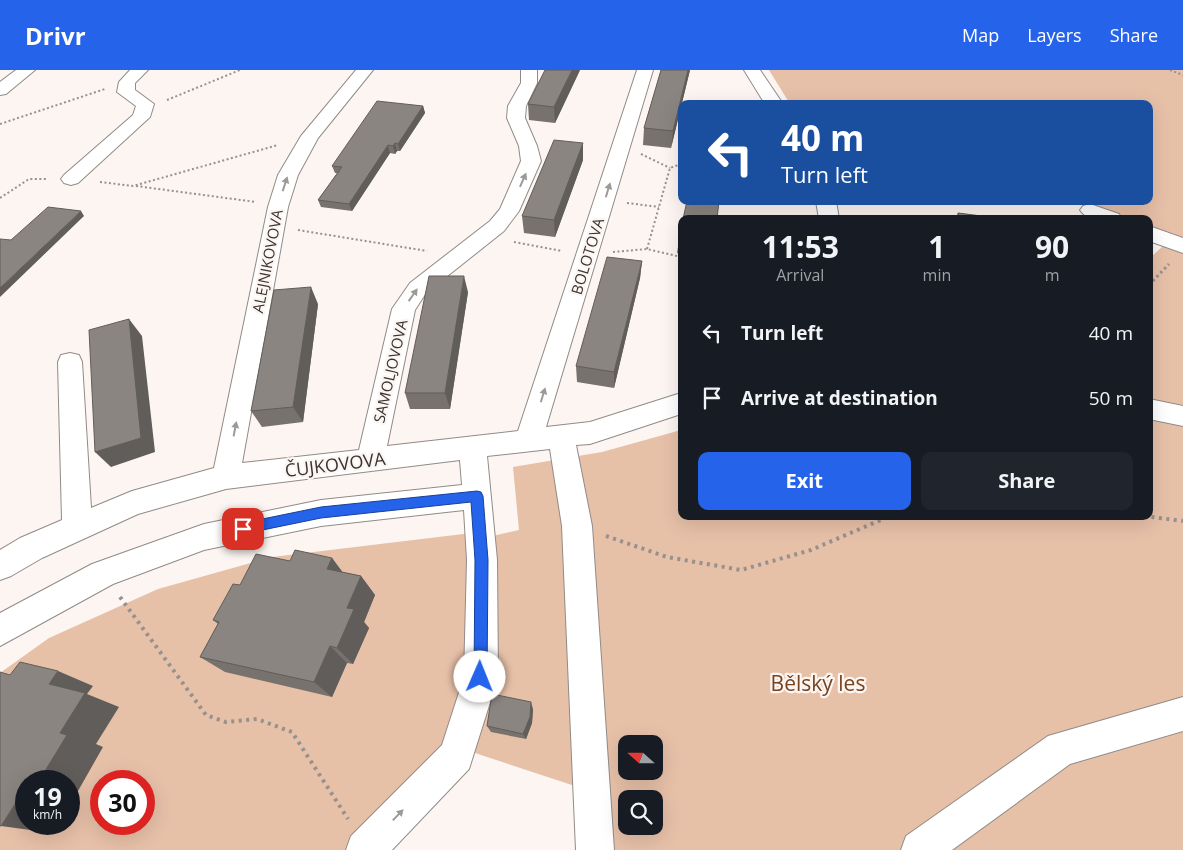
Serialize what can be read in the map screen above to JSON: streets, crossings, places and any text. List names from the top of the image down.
{
  "streets": {
    "street": [
      "BOLOTOVA",
      "ALEJNIKOVOVA",
      "SAMOLJOVOVA",
      "ČUJKOVOVA"
    ]
  },
  "crossings": [
    ["BOLOTOVA", "ČUJKOVOVA"],
    ["ALEJNIKOVOVA", "ČUJKOVOVA"],
    ["SAMOLJOVOVA", "ČUJKOVOVA"]
  ],
  "one_way": ["BOLOTOVA", "SAMOLJOVOVA"],
  "parks": ["Bělský les"],
  "north": "left",
  "page": {
    "header": "Drivr",
    "nav": ["Map", "Layers", "Share"],
    "turn": ["40 m", "Turn left"],
    "eta": [
      "11:53",
      "Arrival",
      "1",
      "min",
      "90",
      "m"
    ],
    "list": [
      {
        "name": "Turn left",
        "value": "40 m"
      },
      {
        "name": "Arrive at destination",
        "value": "50 m"
      }
    ],
    "buttons": ["Exit", "Share"],
    "speed": "19 km/h",
    "limit": "30"
  }
}
